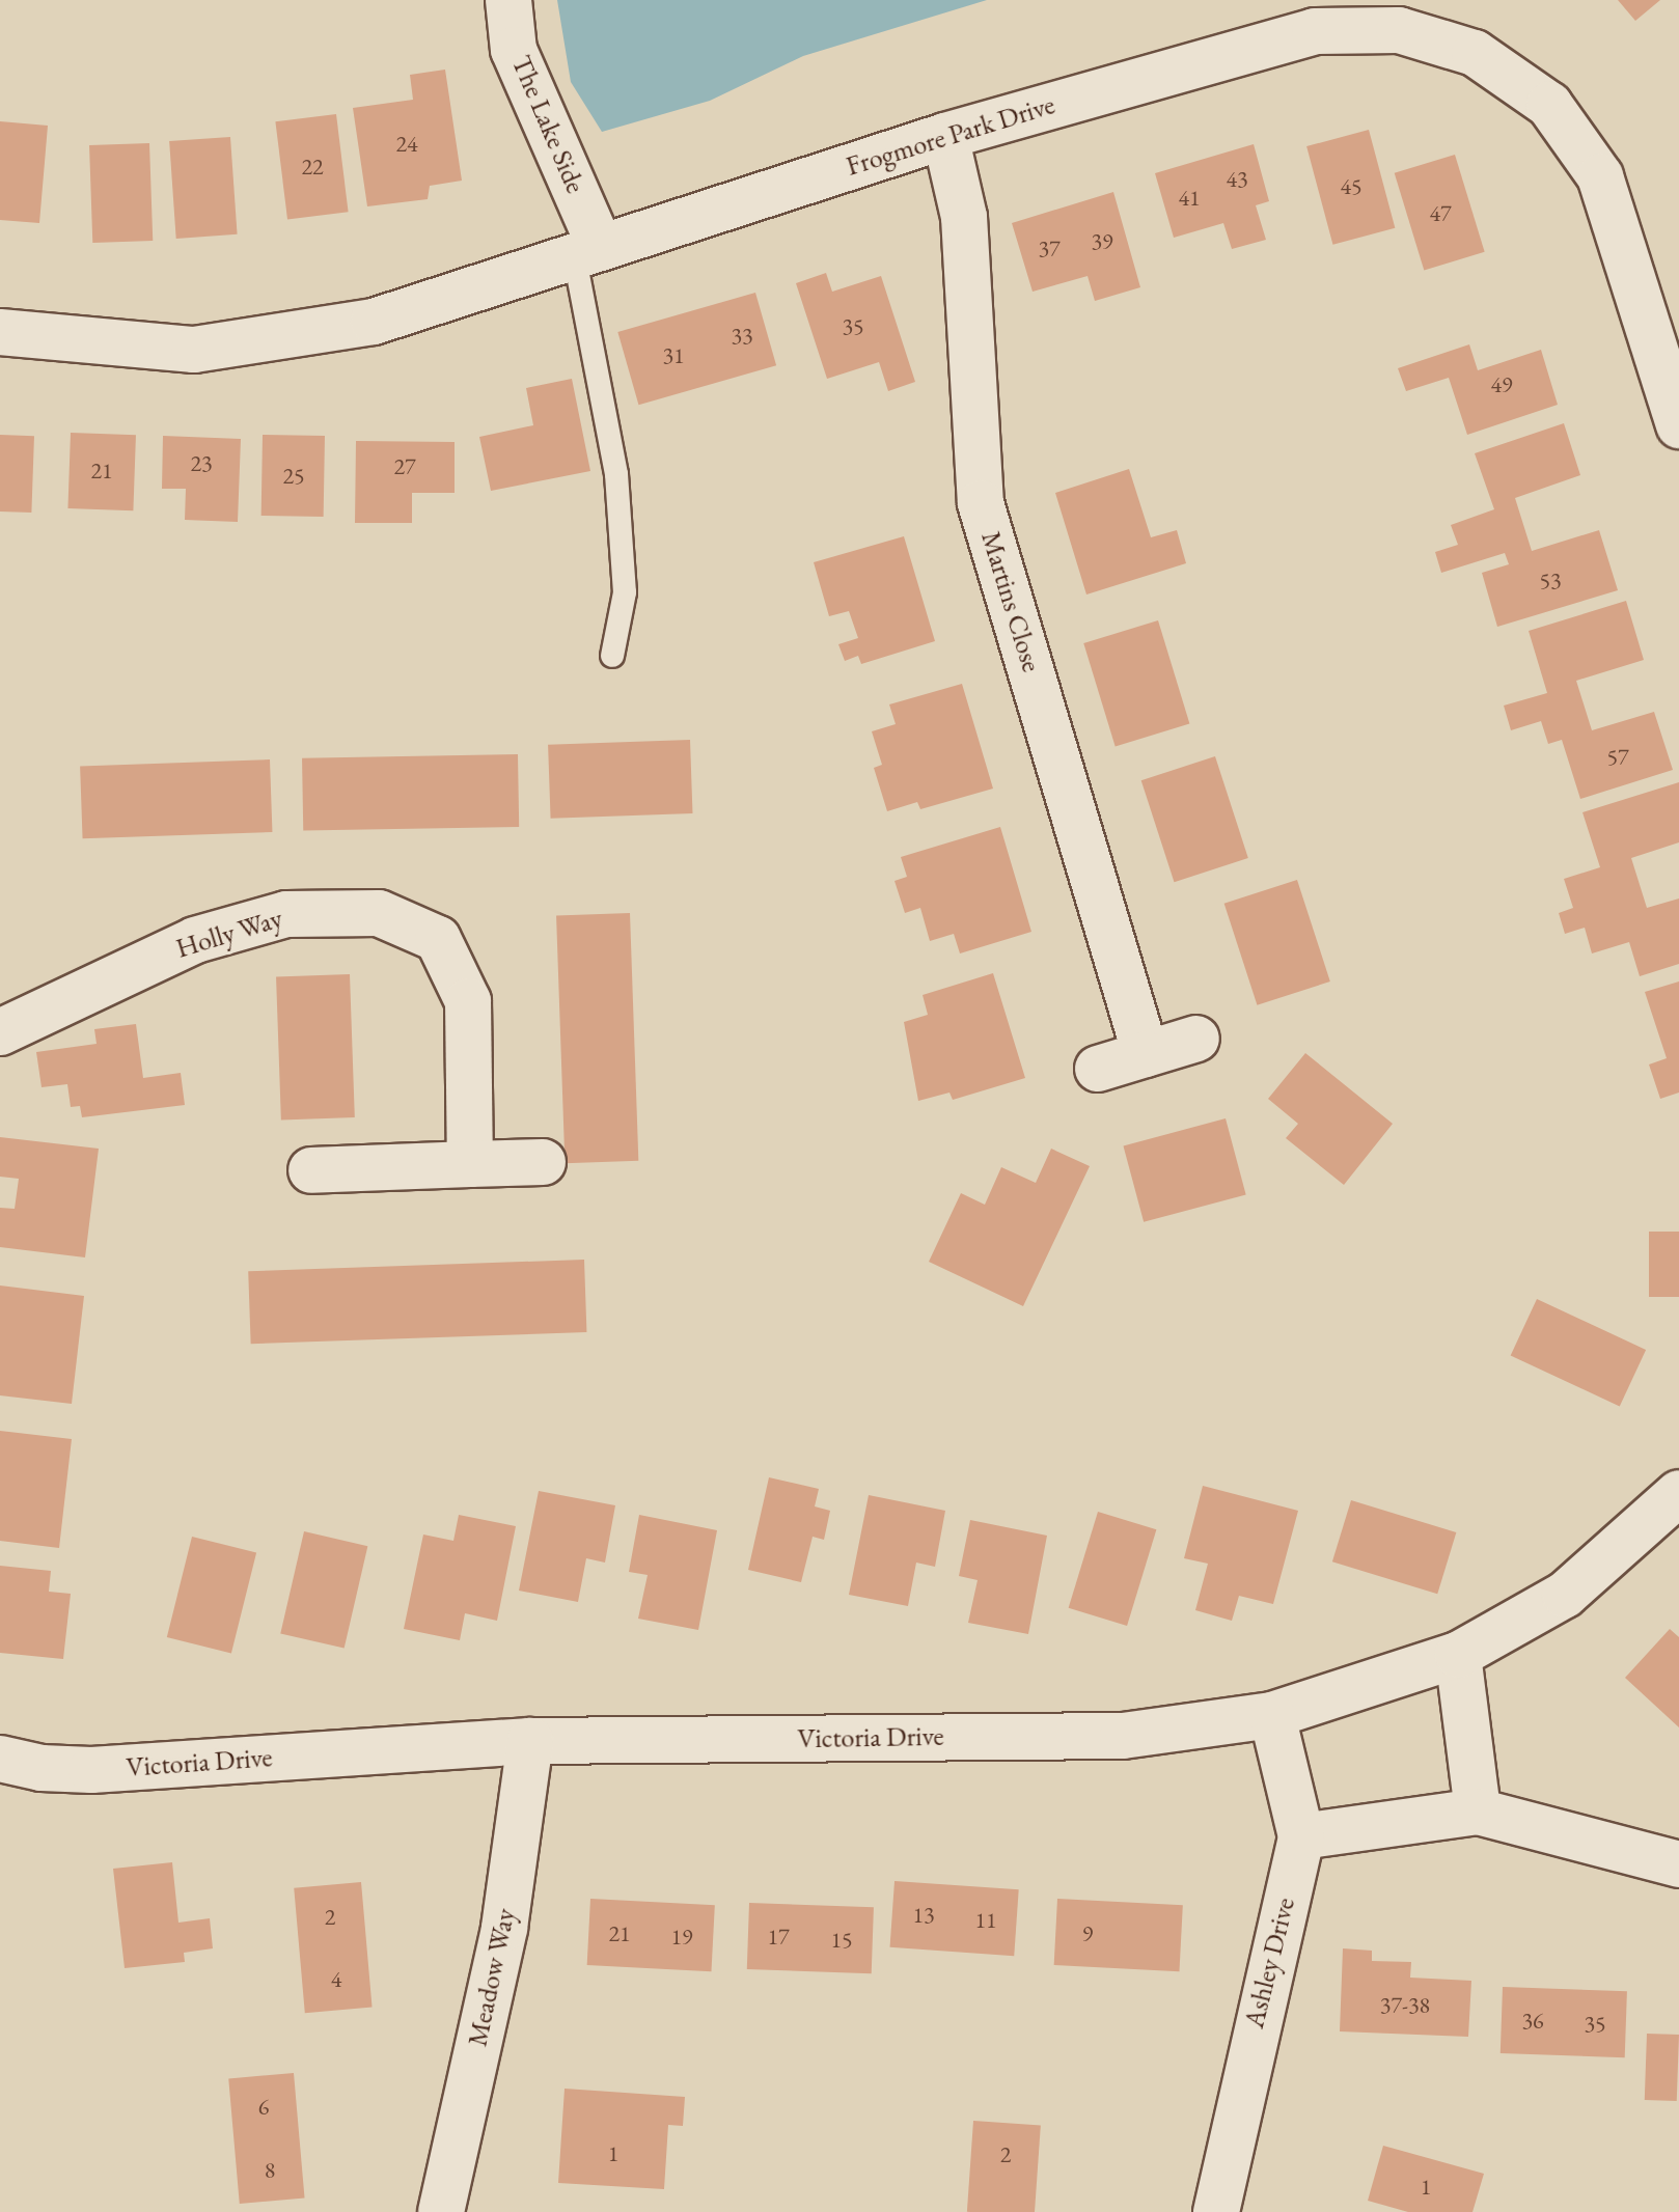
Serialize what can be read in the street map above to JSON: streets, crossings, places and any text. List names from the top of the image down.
{
  "streets": {
    "street": [
      "The Lake Side",
      "Frogmore Park Drive",
      "Martins Close",
      "Holly Way",
      "Victoria Drive",
      "Ashley Drive",
      "Meadow Way"
    ]
  },
  "crossings": [
    ["The Lake Side", "Frogmore Park Drive"],
    ["Frogmore Park Drive", "Martins Close"],
    ["Victoria Drive", "Ashley Drive"],
    ["Victoria Drive", "Meadow Way"]
  ],
  "house_numbers": [
    "24",
    "22",
    "43",
    "45",
    "41",
    "47",
    "39",
    "37",
    "35",
    "33",
    "31",
    "49",
    "23",
    "27",
    "21",
    "25",
    "53",
    "57",
    "13",
    "2",
    "11",
    "21",
    "9",
    "19",
    "17",
    "15",
    "4",
    "37-38",
    "36",
    "35",
    "6",
    "1",
    "2",
    "8",
    "1"
  ]
}
